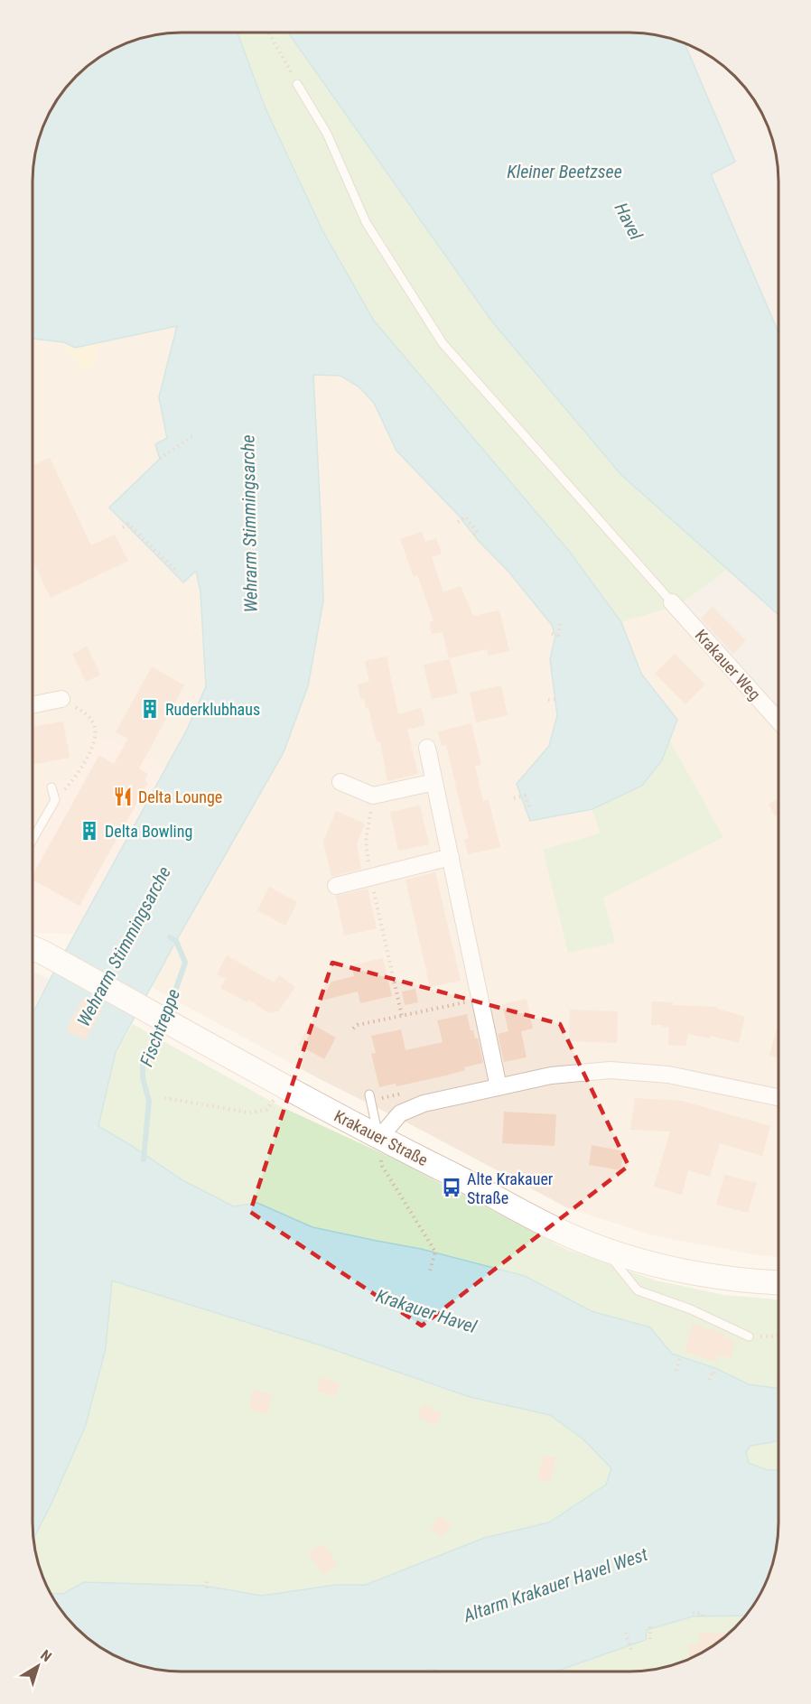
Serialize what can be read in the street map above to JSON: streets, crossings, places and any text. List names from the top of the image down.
{
  "streets": {
    "main road": ["Krakauer Straße"],
    "street": ["Krakauer Weg"]
  },
  "water": [
    "Kleiner Beetzsee",
    "Havel",
    "Wehrarm Stimmingsarche",
    "Fischtreppe",
    "Krakauer Havel",
    "Altarm Krakauer Havel West"
  ],
  "places": {
    "building": ["Ruderklubhaus", "Delta Bowling"],
    "restaurant": ["Delta Lounge"],
    "bus stop": ["Alte Krakauer Straße"]
  },
  "north": "top right"
}
